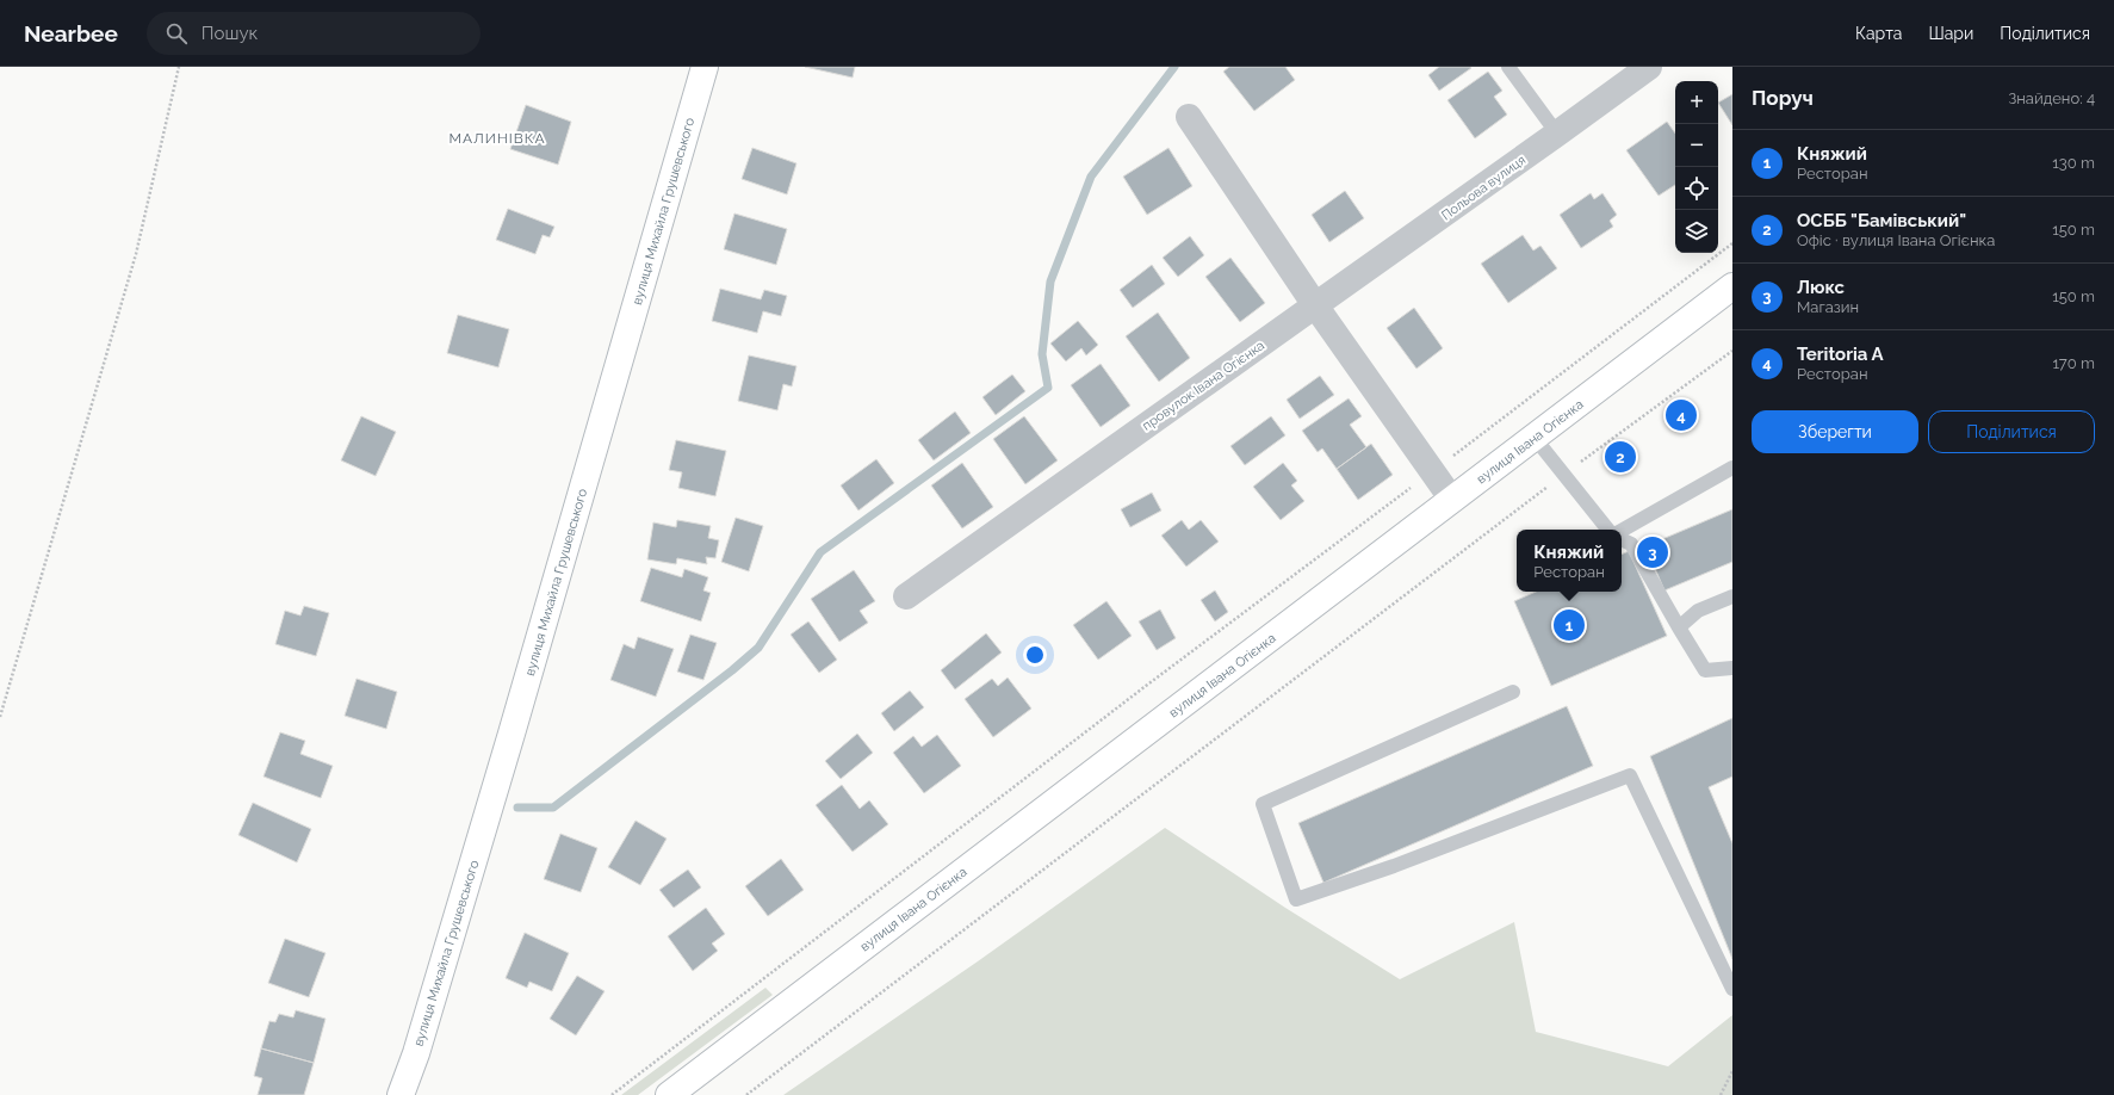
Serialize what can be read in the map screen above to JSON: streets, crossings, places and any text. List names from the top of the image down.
{
  "streets": {
    "street": [
      "Польова вулиця",
      "вулиця Михайла Грушевського",
      "провулок Івана Огієнка",
      "вулиця Івана Огієнка"
    ]
  },
  "crossings": [
    ["Польова вулиця", "провулок Івана Огієнка"]
  ],
  "districts": ["МАЛИНІВКА"],
  "page": {
    "header": "Nearbee",
    "search": "Пошук",
    "nav": ["Карта", "Шари", "Поділитися"],
    "heading": ["Поруч", "Знайдено: 4"],
    "map_buttons": ["+", "−"],
    "list": [
      {
        "mark": "1",
        "name": "Княжий",
        "note": "Ресторан",
        "value": "130 m"
      },
      {
        "mark": "2",
        "name": "ОСББ \"Бамівський\"",
        "note": "Офіс · вулиця Івана Огієнка",
        "value": "150 m"
      },
      {
        "mark": "3",
        "name": "Люкс",
        "note": "Магазин",
        "value": "150 m"
      },
      {
        "mark": "4",
        "name": "Teritoria A",
        "note": "Ресторан",
        "value": "170 m"
      }
    ],
    "buttons": ["Зберегти", "Поділитися"],
    "pins": [
      "4",
      "2",
      "3",
      "1"
    ],
    "popup": ["Княжий", "Ресторан"]
  }
}
